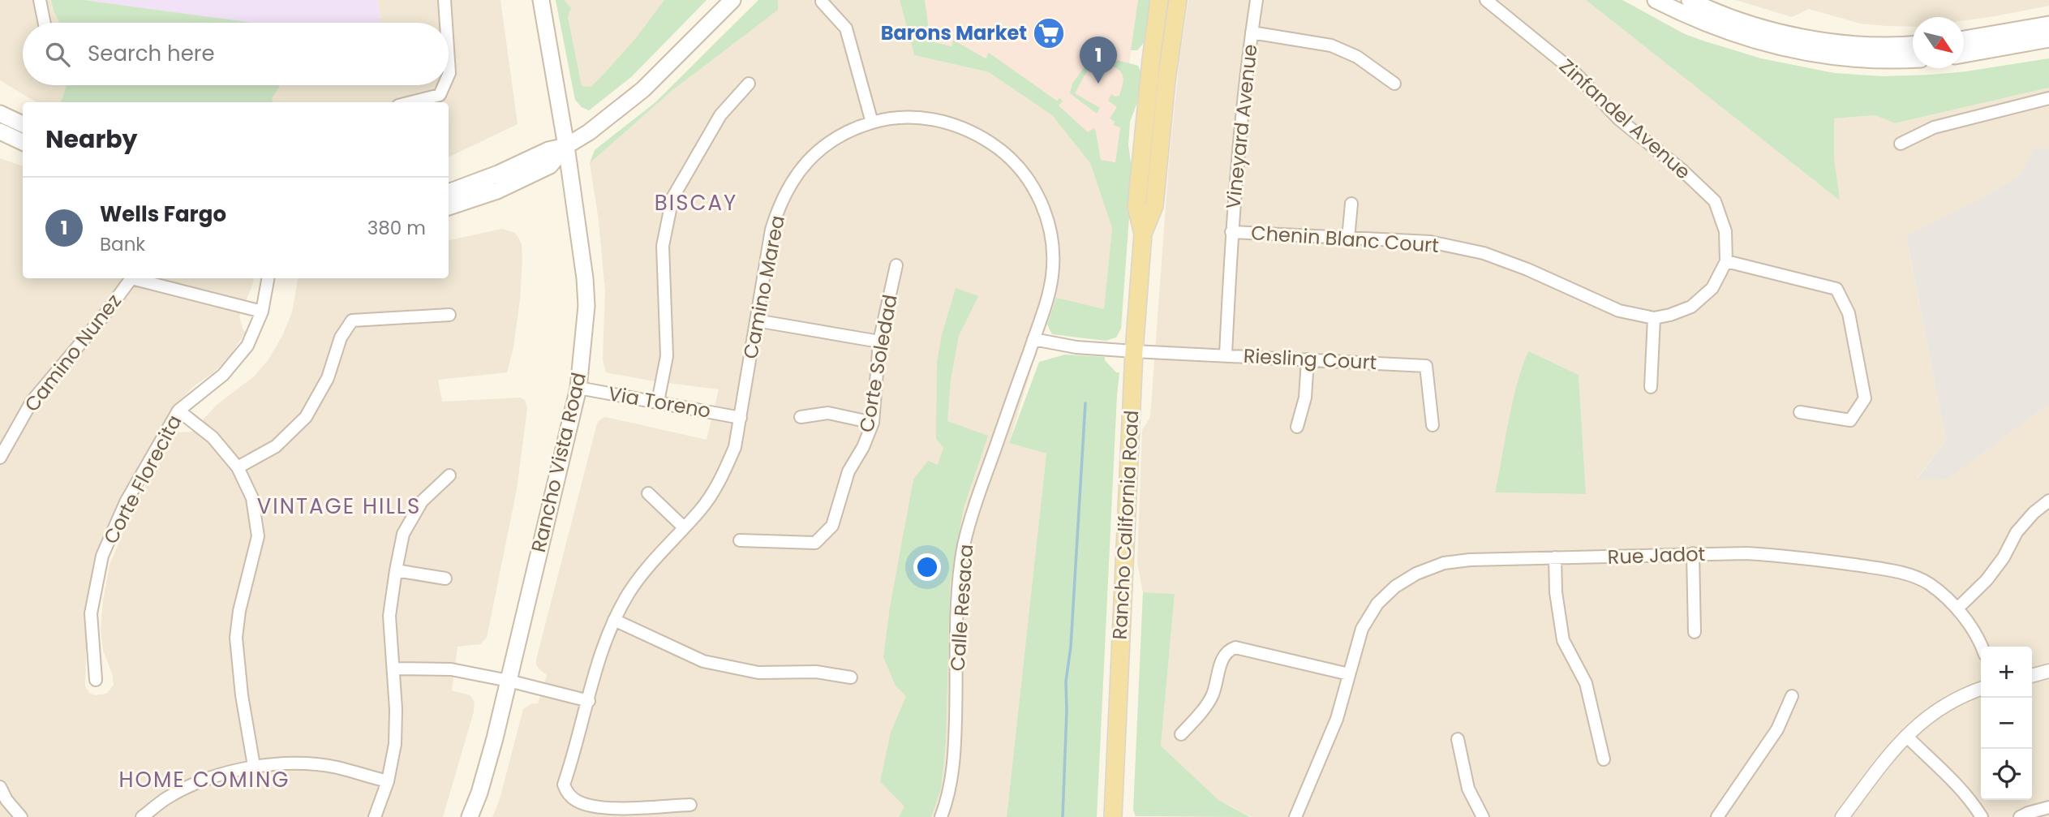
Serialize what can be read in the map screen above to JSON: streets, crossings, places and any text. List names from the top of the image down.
{
  "streets": {
    "main road": ["Rancho Vista Road", "Rancho California Road"],
    "street": [
      "Zinfandel Avenue",
      "Vineyard Avenue",
      "Chenin Blanc Court",
      "Camino Marea",
      "Camino Nunez",
      "Riesling Court",
      "Corte Soledad",
      "Via Toreno",
      "Corte Florecita",
      "Rue Jadot",
      "Calle Resaca"
    ]
  },
  "crossings": [
    ["Zinfandel Avenue", "Chenin Blanc Court"],
    ["Vineyard Avenue", "Chenin Blanc Court"],
    ["Vineyard Avenue", "Riesling Court"],
    ["Camino Marea", "Riesling Court"],
    ["Camino Marea", "Via Toreno"],
    ["Camino Marea", "Calle Resaca"],
    ["Camino Nunez", "Corte Florecita"],
    ["Riesling Court", "Rancho California Road"],
    ["Riesling Court", "Calle Resaca"],
    ["Via Toreno", "Rancho Vista Road"]
  ],
  "districts": ["BISCAY", "VINTAGE HILLS", "HOME COMING"],
  "places": {
    "supermarket": ["Barons Market"]
  },
  "north": "bottom right",
  "page": {
    "search": "Search here",
    "pins": "1",
    "heading": "Nearby",
    "list": [
      {
        "mark": "1",
        "name": "Wells Fargo",
        "note": "Bank",
        "value": "380 m"
      }
    ],
    "map_buttons": ["+", "−"]
  }
}
